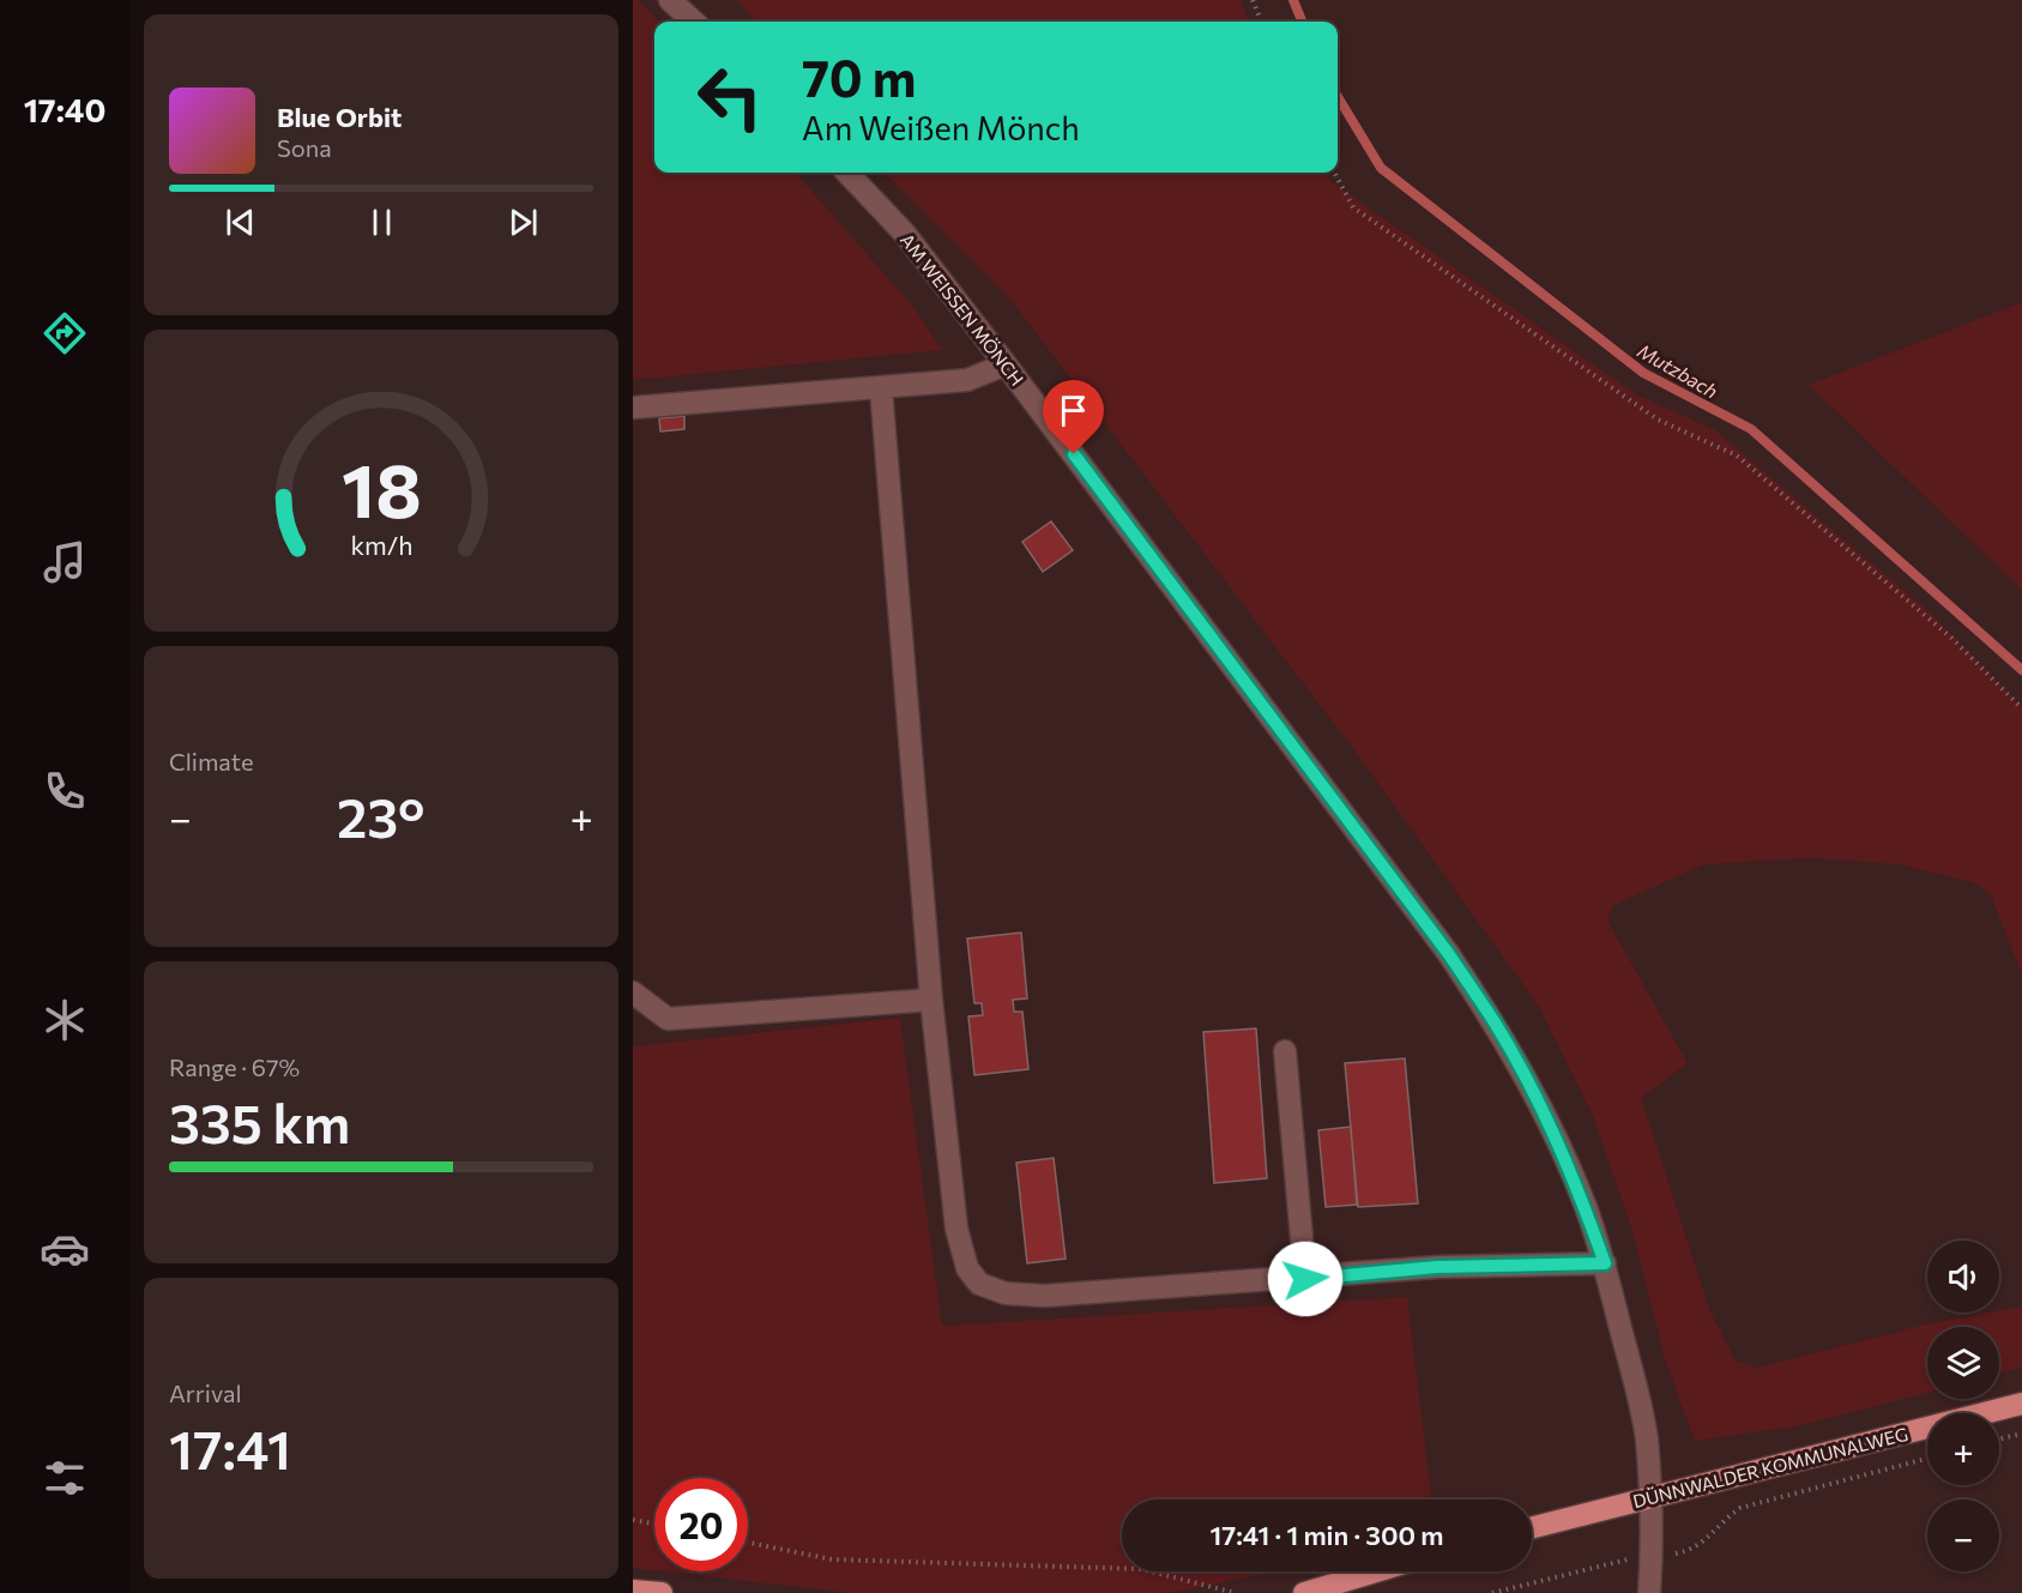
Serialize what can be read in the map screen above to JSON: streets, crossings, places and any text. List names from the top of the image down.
{
  "streets": {
    "main road": ["DÜNNWALDER KOMMUNALWEG"],
    "street": ["AM WEISSEN MÖNCH"]
  },
  "crossings": [
    ["AM WEISSEN MÖNCH", "DÜNNWALDER KOMMUNALWEG"]
  ],
  "water": ["Mutzbach"],
  "page": {
    "tabs": "17:40",
    "turn": ["70 m", "Am Weißen Mönch"],
    "song": ["Blue Orbit", "Sona"],
    "tile": [
      "Climate",
      ["Range · 67%", "335 km"],
      ["Arrival", "17:41"]
    ],
    "heat": ["−", "23°", "+"],
    "map_buttons": ["+", "−"],
    "limit": "20",
    "trip": "17:41 · 1 min · 300 m",
    "gauge": ["18", "km/h"]
  }
}
